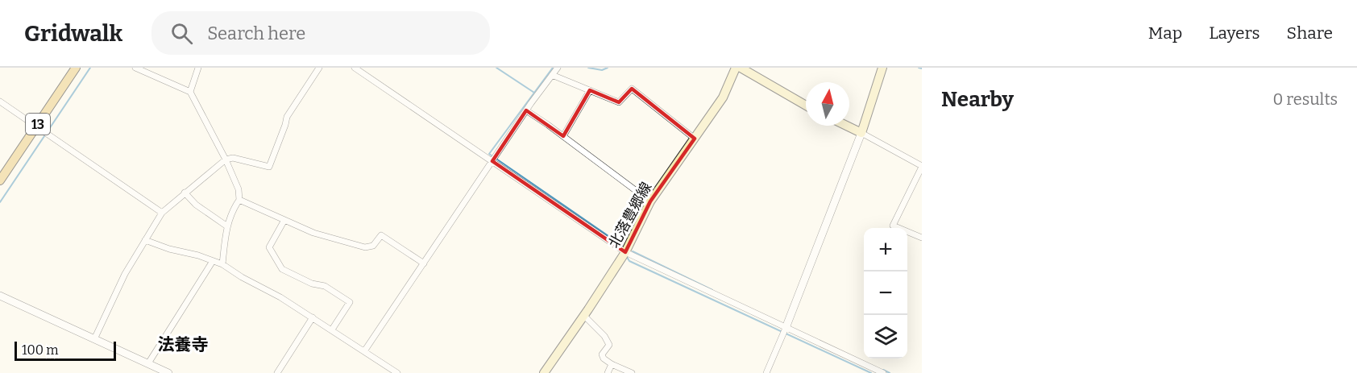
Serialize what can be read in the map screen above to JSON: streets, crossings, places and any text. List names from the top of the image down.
{
  "streets": {
    "main road": ["13", "北落豊郷線"]
  },
  "districts": ["法養寺"],
  "scale_bar": "100 m",
  "north": "top",
  "page": {
    "header": "Gridwalk",
    "search": "Search here",
    "nav": ["Map", "Layers", "Share"],
    "heading": ["Nearby", "0 results"],
    "map_buttons": ["+", "−"],
    "scale": "100 m"
  }
}
